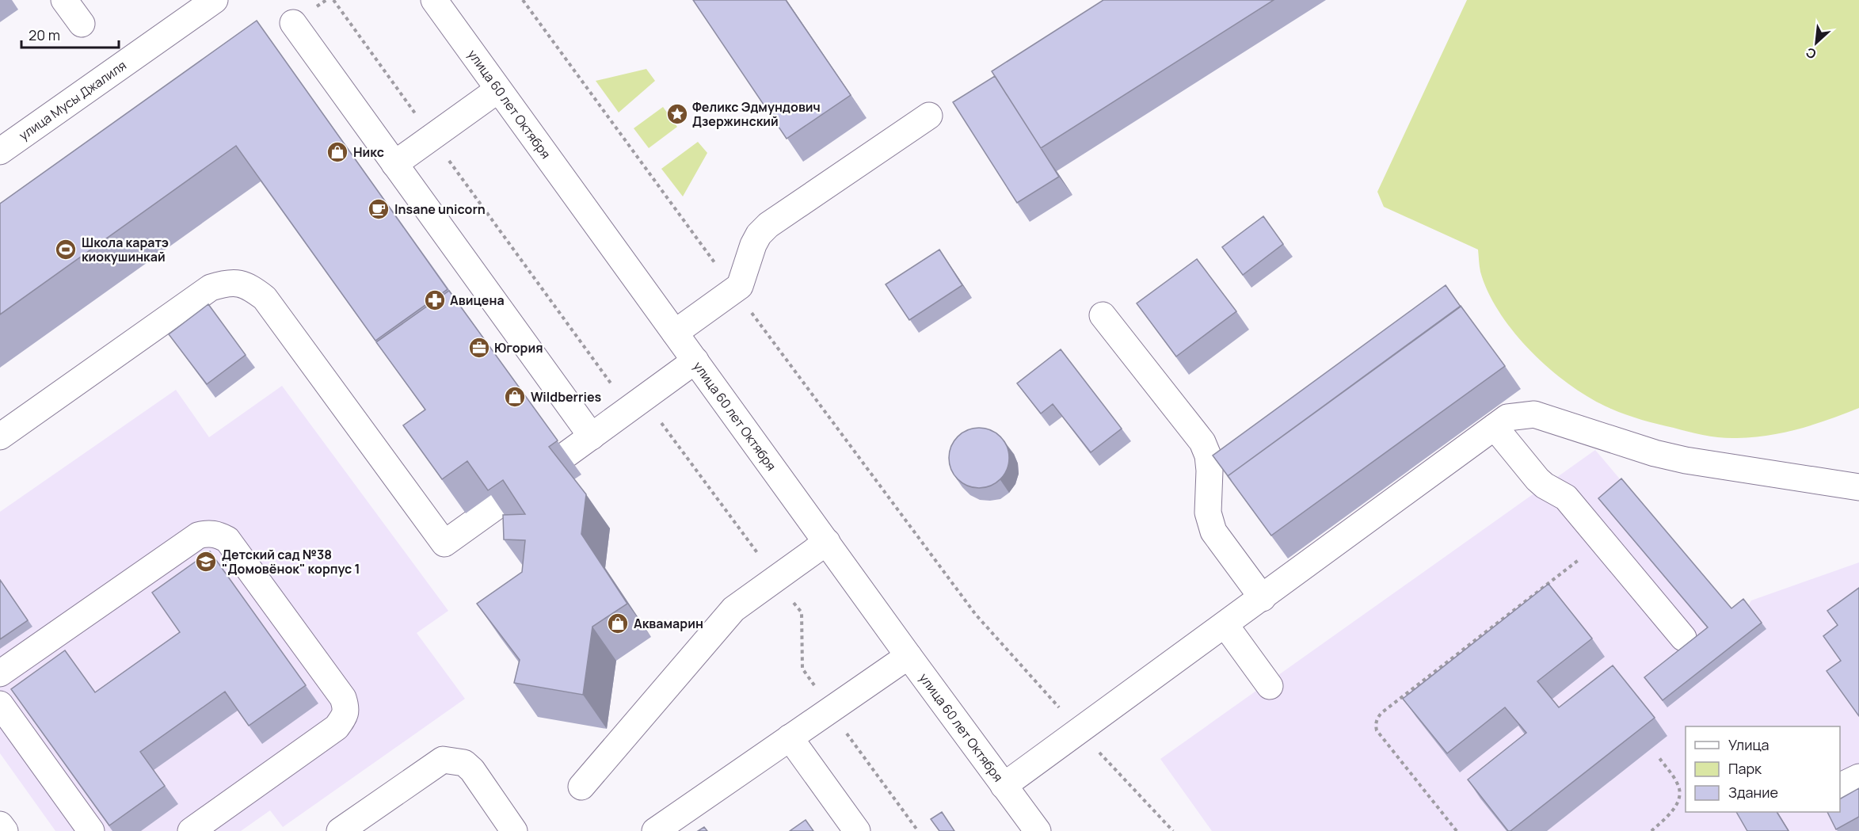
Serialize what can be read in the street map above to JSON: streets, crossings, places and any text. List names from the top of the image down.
{
  "streets": {
    "main road": ["улица Мусы Джалиля", "улица 60 лет Октября"]
  },
  "places": {
    "place": ["Феликс Эдмундович Дзержинский"],
    "shop": ["Никс", "Wildberries", "Аквамарин"],
    "cafe": ["Insane unicorn"],
    "sports": ["Школа каратэ киокушинкай"],
    "pharmacy": ["Авицена"],
    "office": ["Югория"],
    "school or university": ["Детский сад №38 \"Домовёнок\" корпус 1"]
  },
  "legend": ["Улица", "Парк", "Здание"],
  "scale_bar": "20 m",
  "north": "bottom left"
}
